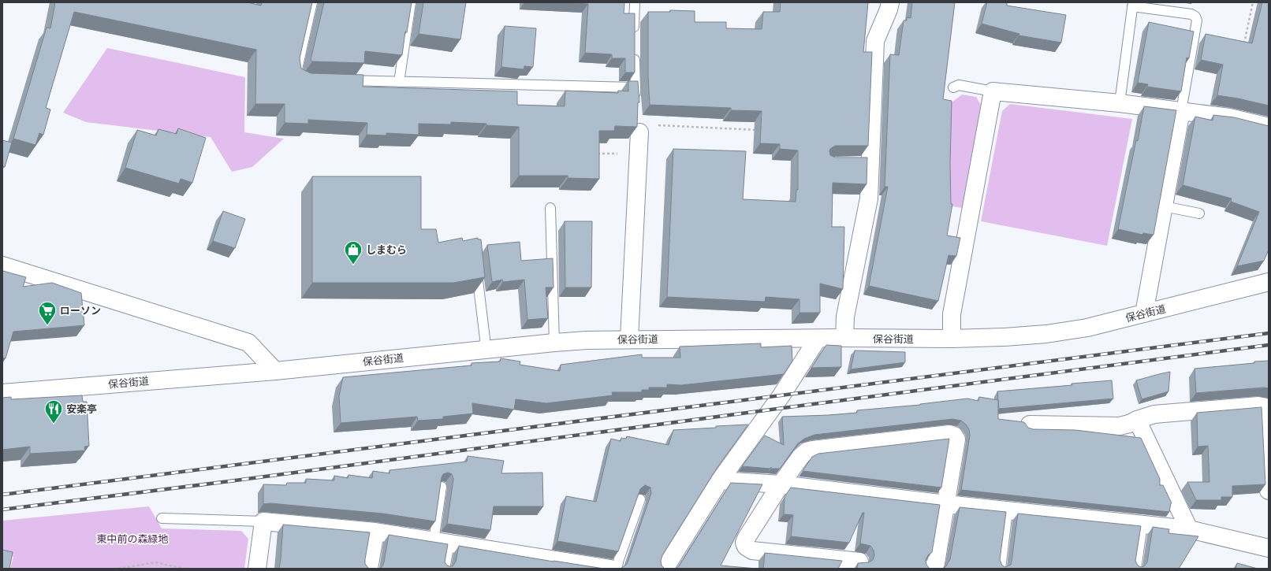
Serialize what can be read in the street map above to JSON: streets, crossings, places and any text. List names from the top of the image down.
{
  "streets": {
    "street": ["保谷街道"]
  },
  "parks": ["東中前の森緑地"],
  "places": {
    "shop": ["しまむら"],
    "supermarket": ["ローソン"],
    "restaurant": ["安楽亭"]
  }
}
